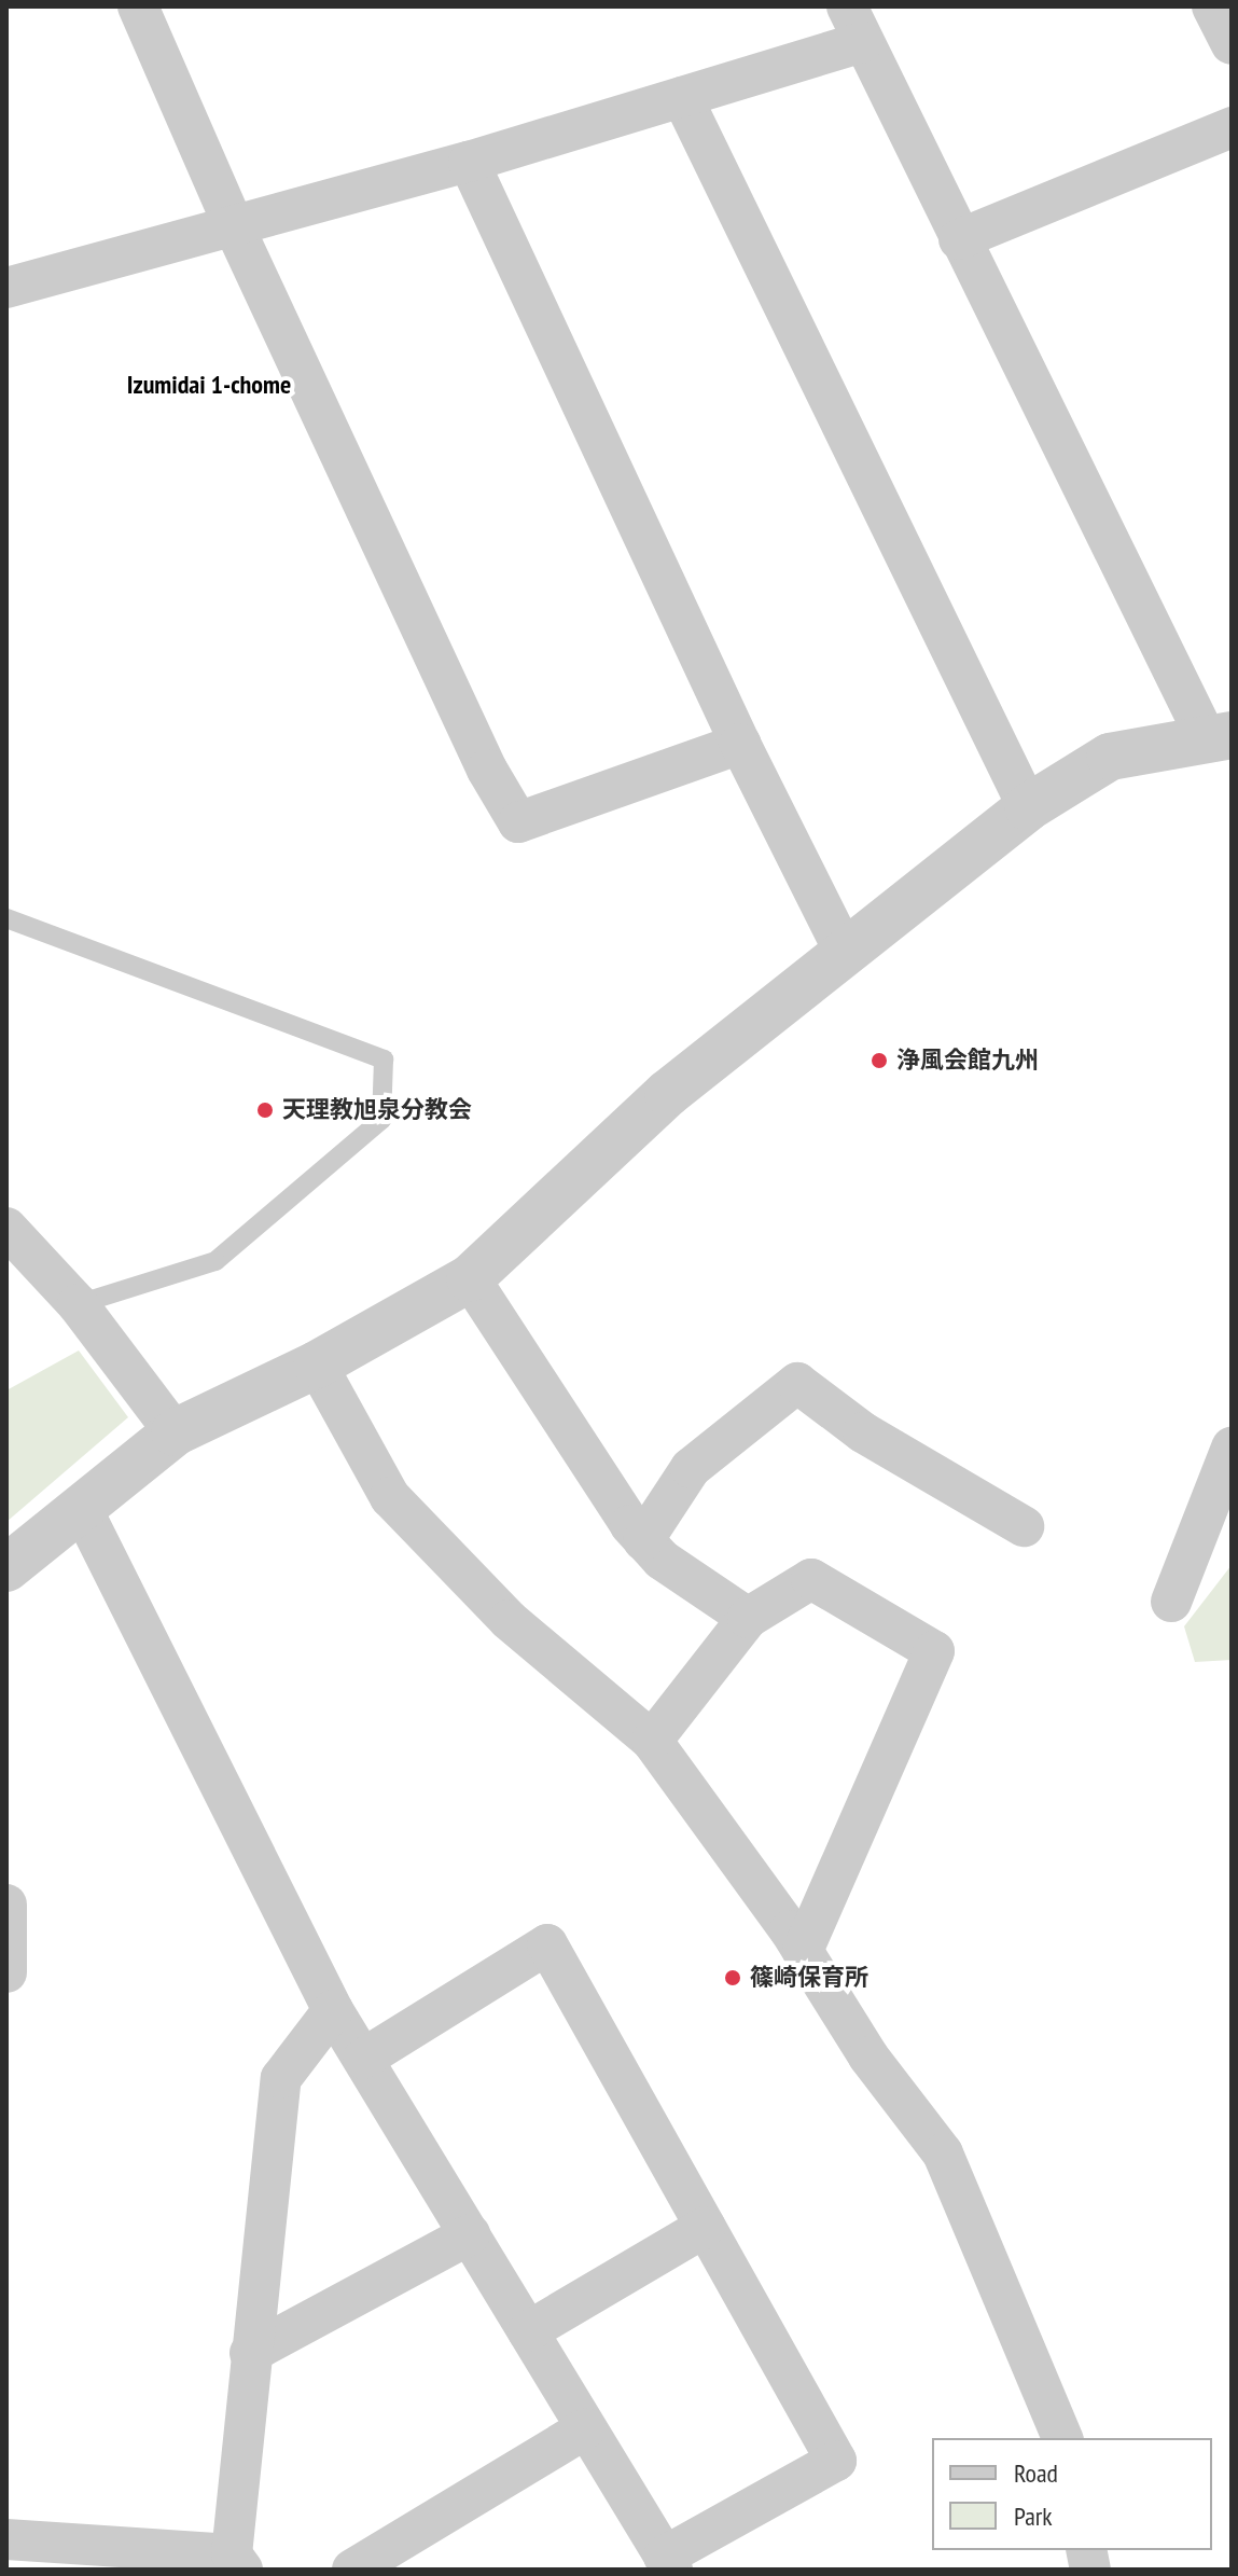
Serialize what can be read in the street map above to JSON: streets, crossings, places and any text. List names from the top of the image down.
{
  "districts": ["Izumidai 1-chome"],
  "places": ["浄風会館九州", "天理教旭泉分教会", "篠崎保育所"],
  "legend": ["Road", "Park"]
}
